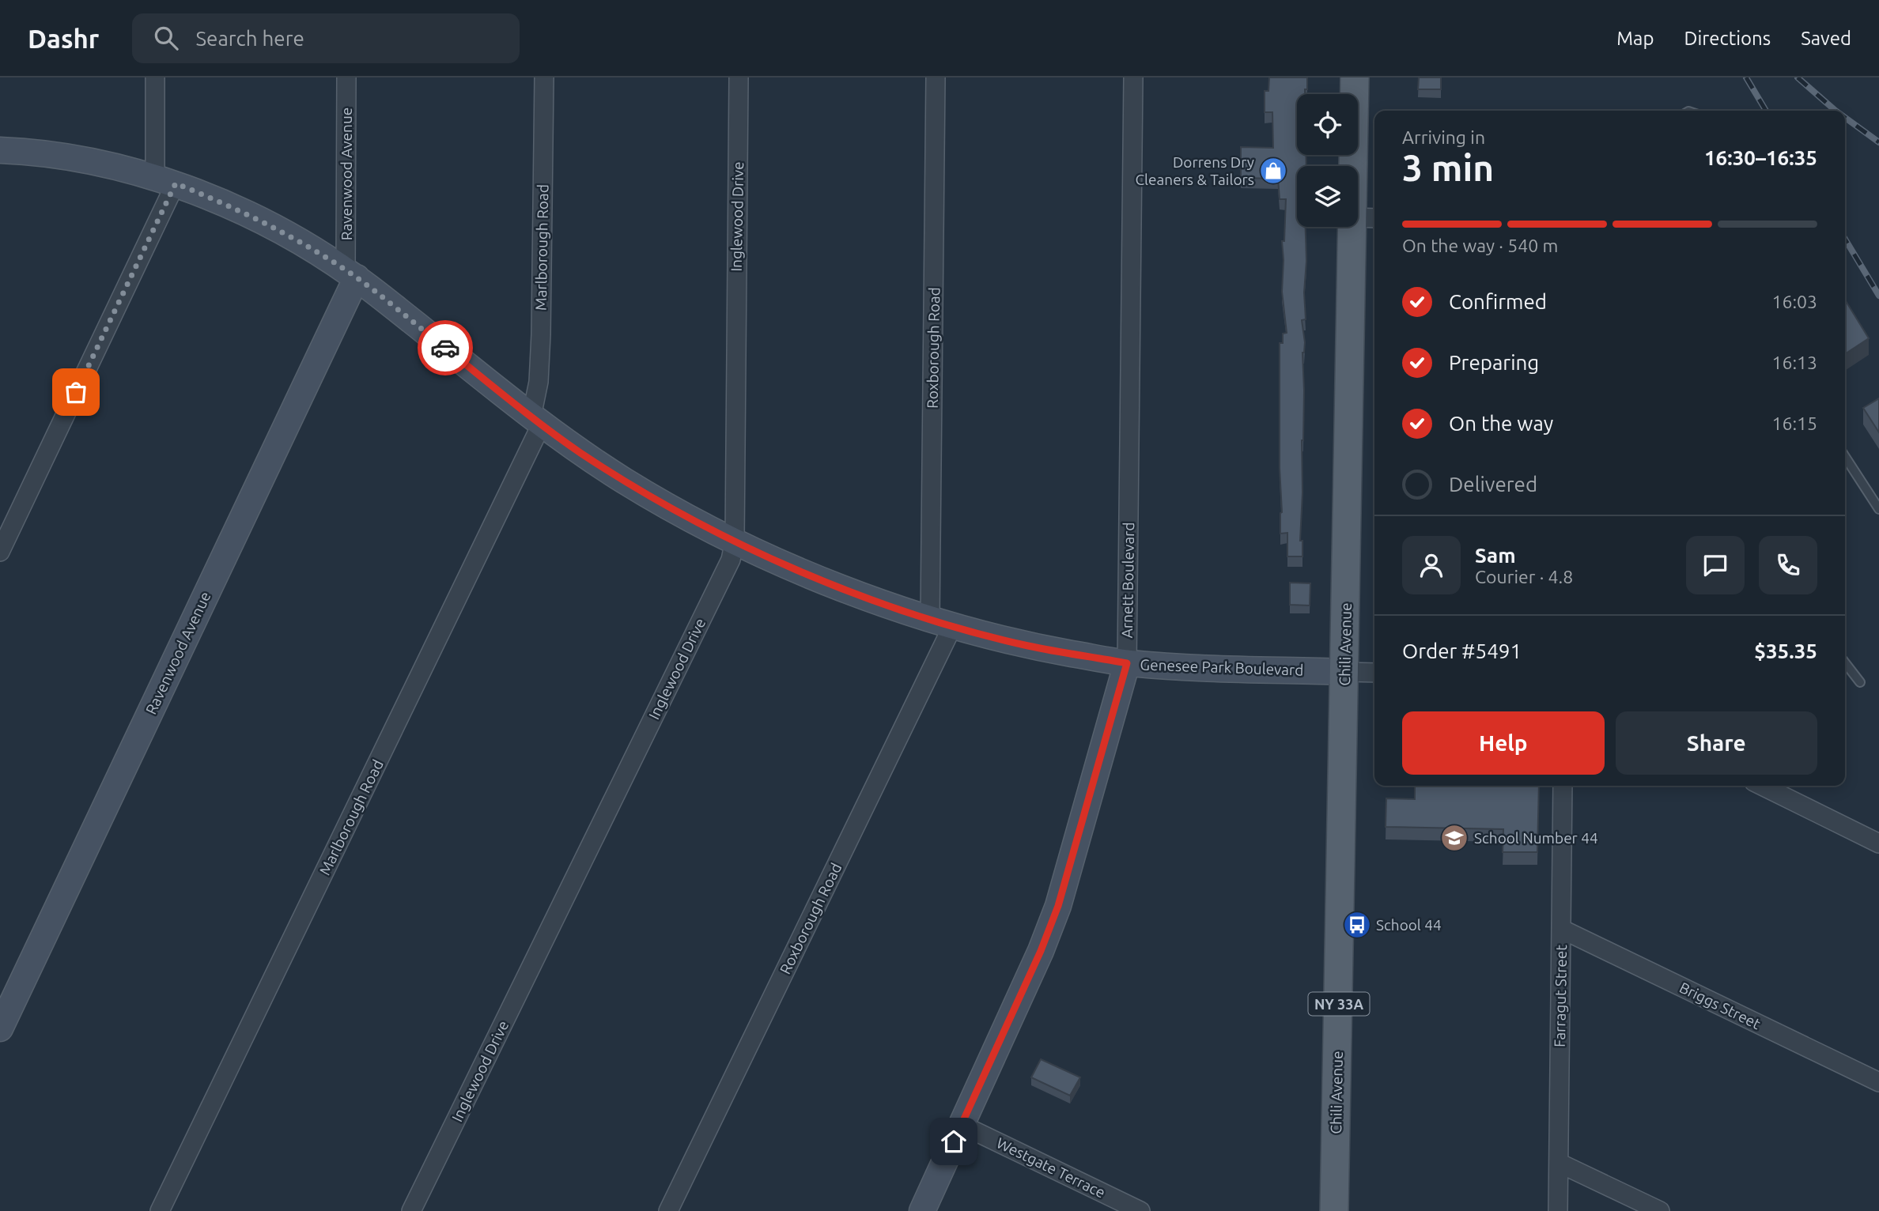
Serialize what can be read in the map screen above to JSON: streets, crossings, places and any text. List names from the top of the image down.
{
  "streets": {
    "main road": ["Chili Avenue", "NY 33A"],
    "street": [
      "Ravenwood Avenue",
      "Inglewood Drive",
      "Marlborough Road",
      "Roxborough Road",
      "Arnett Boulevard",
      "Genesee Park Boulevard",
      "Farragut Street",
      "Briggs Street",
      "Westgate Terrace"
    ]
  },
  "crossings": [
    ["Ravenwood Avenue", "Genesee Park Boulevard"],
    ["Inglewood Drive", "Genesee Park Boulevard"],
    ["Marlborough Road", "Genesee Park Boulevard"],
    ["Roxborough Road", "Genesee Park Boulevard"],
    ["Arnett Boulevard", "Genesee Park Boulevard"],
    ["Arnett Boulevard", "Westgate Terrace"],
    ["Chili Avenue", "Genesee Park Boulevard"],
    ["Farragut Street", "Briggs Street"]
  ],
  "places": {
    "shop": ["Dorrens Dry Cleaners & Tailors"],
    "school or university": ["School Number 44"],
    "bus stop": ["School 44"]
  },
  "page": {
    "header": "Dashr",
    "search": "Search here",
    "nav": ["Map", "Directions", "Saved"],
    "heading": ["3 min", "Arriving in", "16:30–16:35"],
    "panel": [
      "Sam",
      "Courier · 4.8",
      "Order #5491",
      "$35.35"
    ],
    "bar": "On the way · 540 m",
    "list": [
      ["Confirmed", "16:03"],
      ["Preparing", "16:13"],
      ["On the way", "16:15"],
      "Delivered"
    ],
    "buttons": ["Help", "Share"]
  }
}
